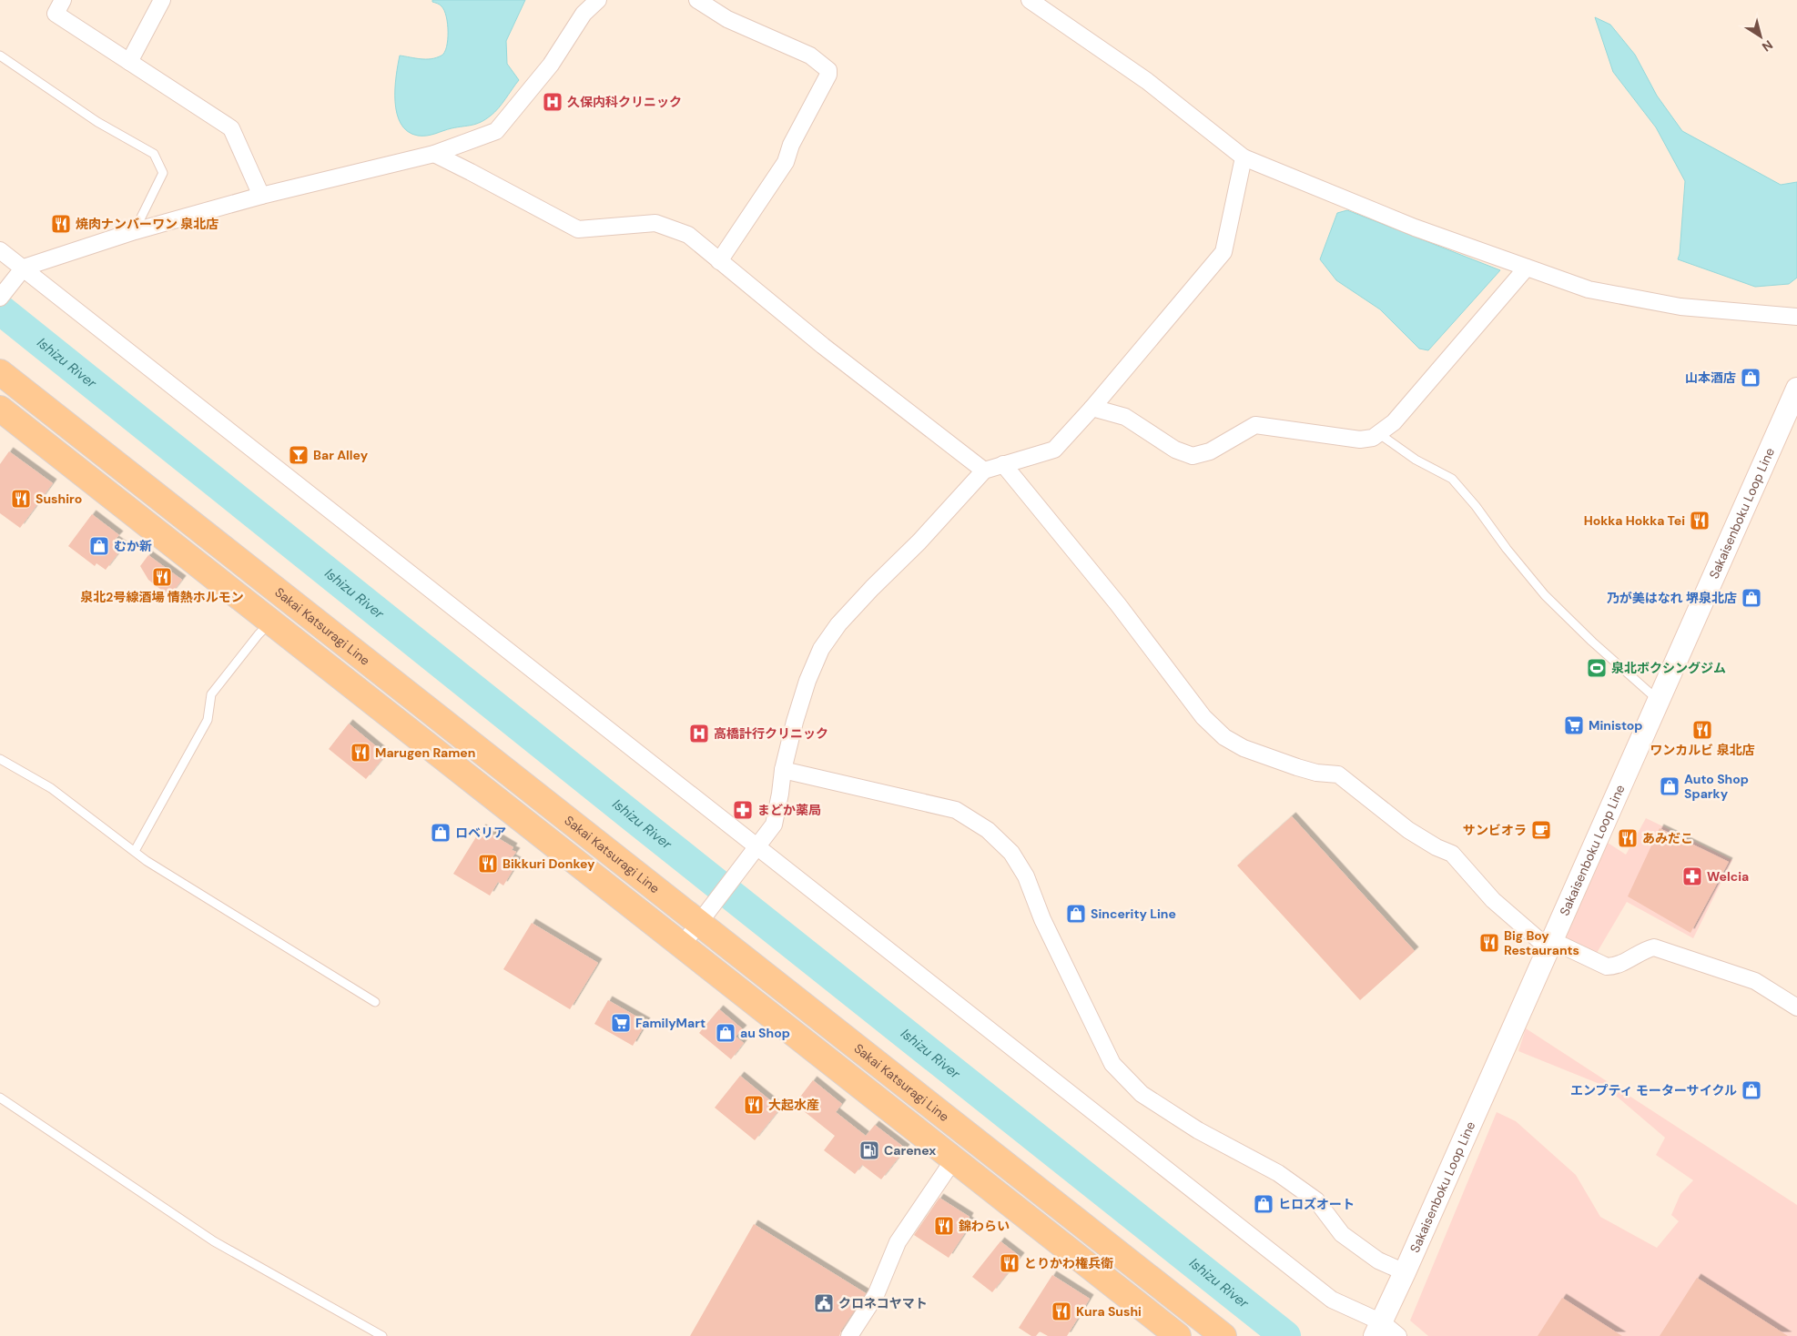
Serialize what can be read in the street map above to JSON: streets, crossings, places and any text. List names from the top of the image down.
{
  "streets": {
    "main road": ["Sakaisenboku Loop Line", "Sakai Katsuragi Line"]
  },
  "water": ["Ishizu River"],
  "places": {
    "hospital": ["久保内科クリニック", "高橋計行クリニック"],
    "restaurant": [
      "焼肉ナンバーワン 泉北店",
      "Sushiro",
      "Hokka Hokka Tei",
      "泉北2号線酒場 情熱ホルモン",
      "ワンカルビ 泉北店",
      "Marugen Ramen",
      "あみだこ",
      "Bikkuri Donkey",
      "Big Boy Restaurants",
      "大起水産",
      "錦わらい",
      "とりかわ権兵衛",
      "Kura Sushi"
    ],
    "shop": [
      "山本酒店",
      "むか新",
      "乃が美はなれ 堺泉北店",
      "Auto Shop Sparky",
      "ロベリア",
      "Sincerity Line",
      "au Shop",
      "エンプティ モーターサイクル",
      "ヒロズオート"
    ],
    "bar": ["Bar Alley"],
    "sports": ["泉北ボクシングジム"],
    "supermarket": ["Ministop", "FamilyMart"],
    "pharmacy": ["まどか薬局", "Welcia"],
    "cafe": ["サンビオラ"],
    "fuel station": ["Carenex"],
    "public building": ["クロネコヤマト"]
  },
  "north": "bottom right"
}
